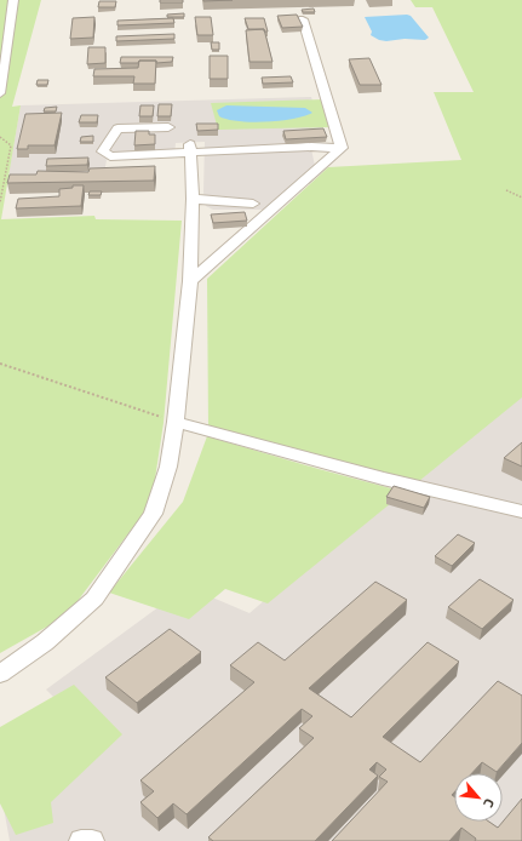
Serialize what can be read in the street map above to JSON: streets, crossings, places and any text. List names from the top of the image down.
{
  "north": "bottom right"
}
